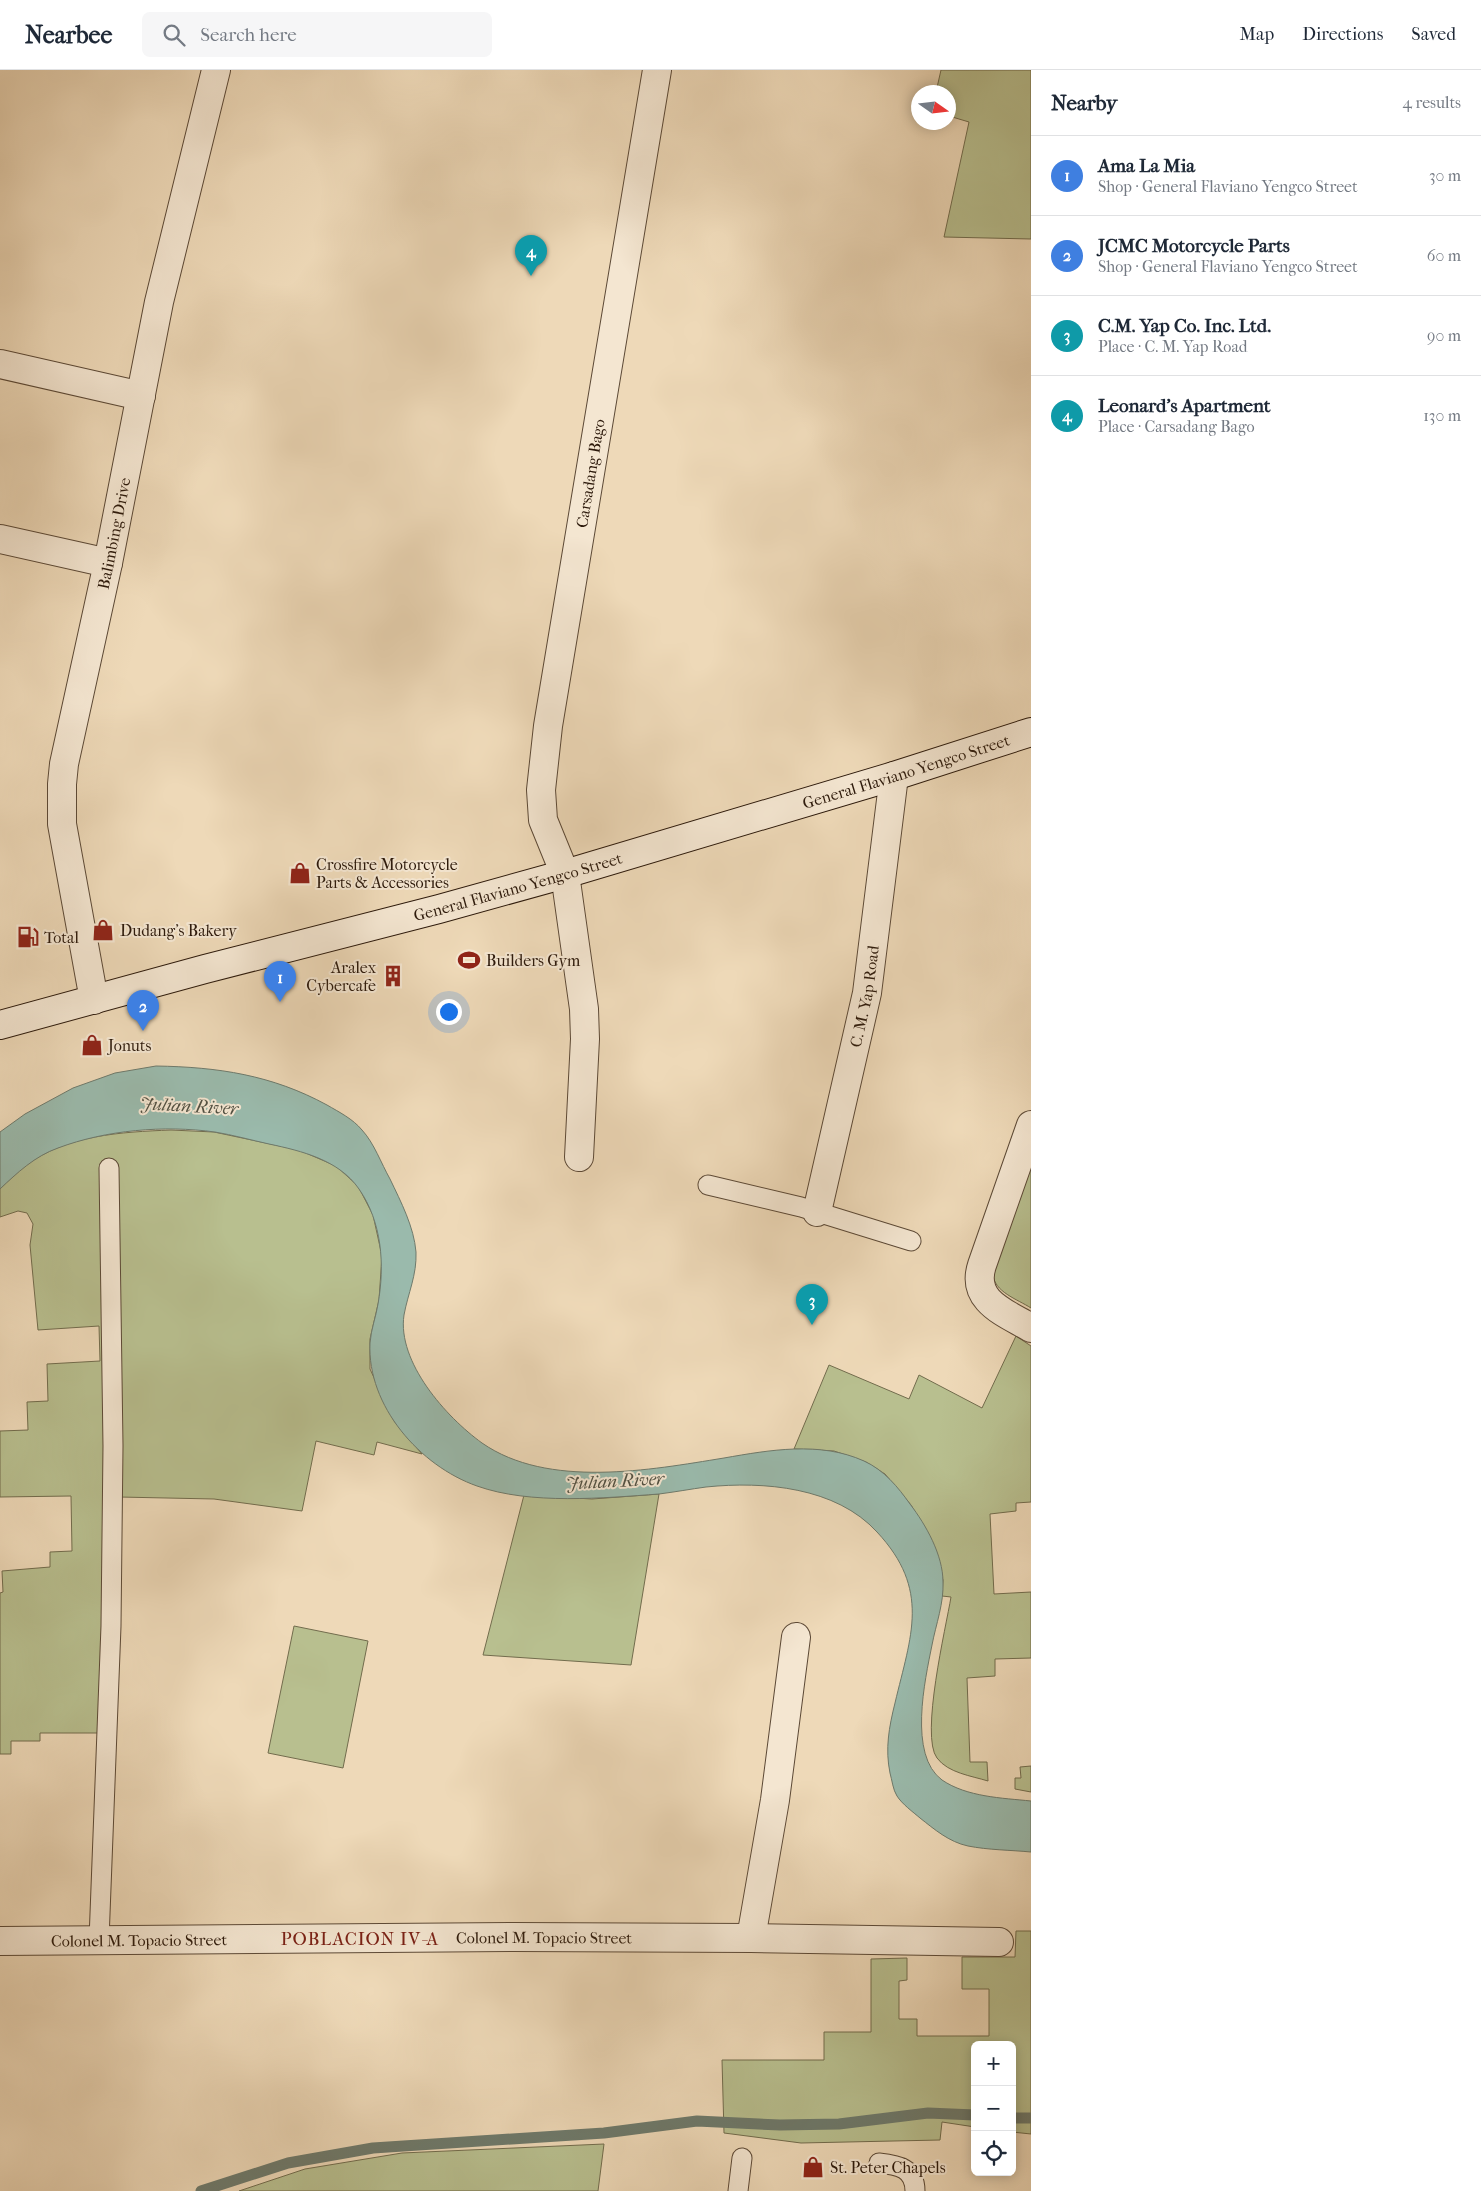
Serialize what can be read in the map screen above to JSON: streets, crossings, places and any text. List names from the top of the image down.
{
  "streets": {
    "street": [
      "Carsadang Bago",
      "Balimbing Drive",
      "General Flaviano Yengco Street",
      "C. M. Yap Road",
      "Colonel M. Topacio Street"
    ]
  },
  "crossings": [
    ["Carsadang Bago", "General Flaviano Yengco Street"],
    ["Balimbing Drive", "General Flaviano Yengco Street"],
    ["General Flaviano Yengco Street", "C. M. Yap Road"]
  ],
  "districts": ["POBLACION IV-A"],
  "water": ["Julian River"],
  "places": {
    "shop": [
      "Crossfire Motorcycle Parts & Accessories",
      "Dudang's Bakery",
      "Jonuts",
      "St. Peter Chapels"
    ],
    "fuel station": ["Total"],
    "sports": ["Builders Gym"],
    "building": ["Aralex Cybercafe"]
  },
  "north": "right",
  "page": {
    "header": "Nearbee",
    "search": "Search here",
    "nav": ["Map", "Directions", "Saved"],
    "heading": ["Nearby", "4 results"],
    "list": [
      {
        "mark": "1",
        "name": "Ama La Mia",
        "note": "Shop · General Flaviano Yengco Street",
        "value": "30 m"
      },
      {
        "mark": "2",
        "name": "JCMC Motorcycle Parts",
        "note": "Shop · General Flaviano Yengco Street",
        "value": "60 m"
      },
      {
        "mark": "3",
        "name": "C.M. Yap Co. Inc. Ltd.",
        "note": "Place · C. M. Yap Road",
        "value": "90 m"
      },
      {
        "mark": "4",
        "name": "Leonard's Apartment",
        "note": "Place · Carsadang Bago",
        "value": "130 m"
      }
    ],
    "pins": [
      "4",
      "1",
      "2",
      "3"
    ],
    "map_buttons": ["+", "−"]
  }
}
